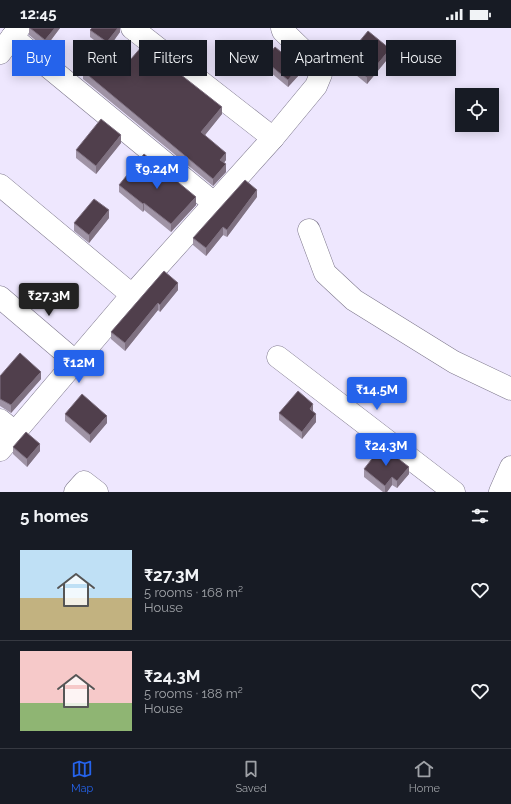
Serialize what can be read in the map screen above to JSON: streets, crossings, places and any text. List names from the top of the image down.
{
  "page": {
    "status": "12:45",
    "chip": [
      "Buy",
      "Rent",
      "Filters",
      "New",
      "Apartment",
      "House"
    ],
    "price": [
      "₹9.24M",
      "₹27.3M",
      "₹12M",
      "₹14.5M",
      "₹24.3M"
    ],
    "heading": "5 homes",
    "list": [
      {
        "name": "₹27.3M",
        "note": "5 rooms · 168 m² · House"
      },
      {
        "name": "₹24.3M",
        "note": "5 rooms · 188 m² · House"
      }
    ],
    "tabs": ["Map", "Saved", "Home"]
  }
}
